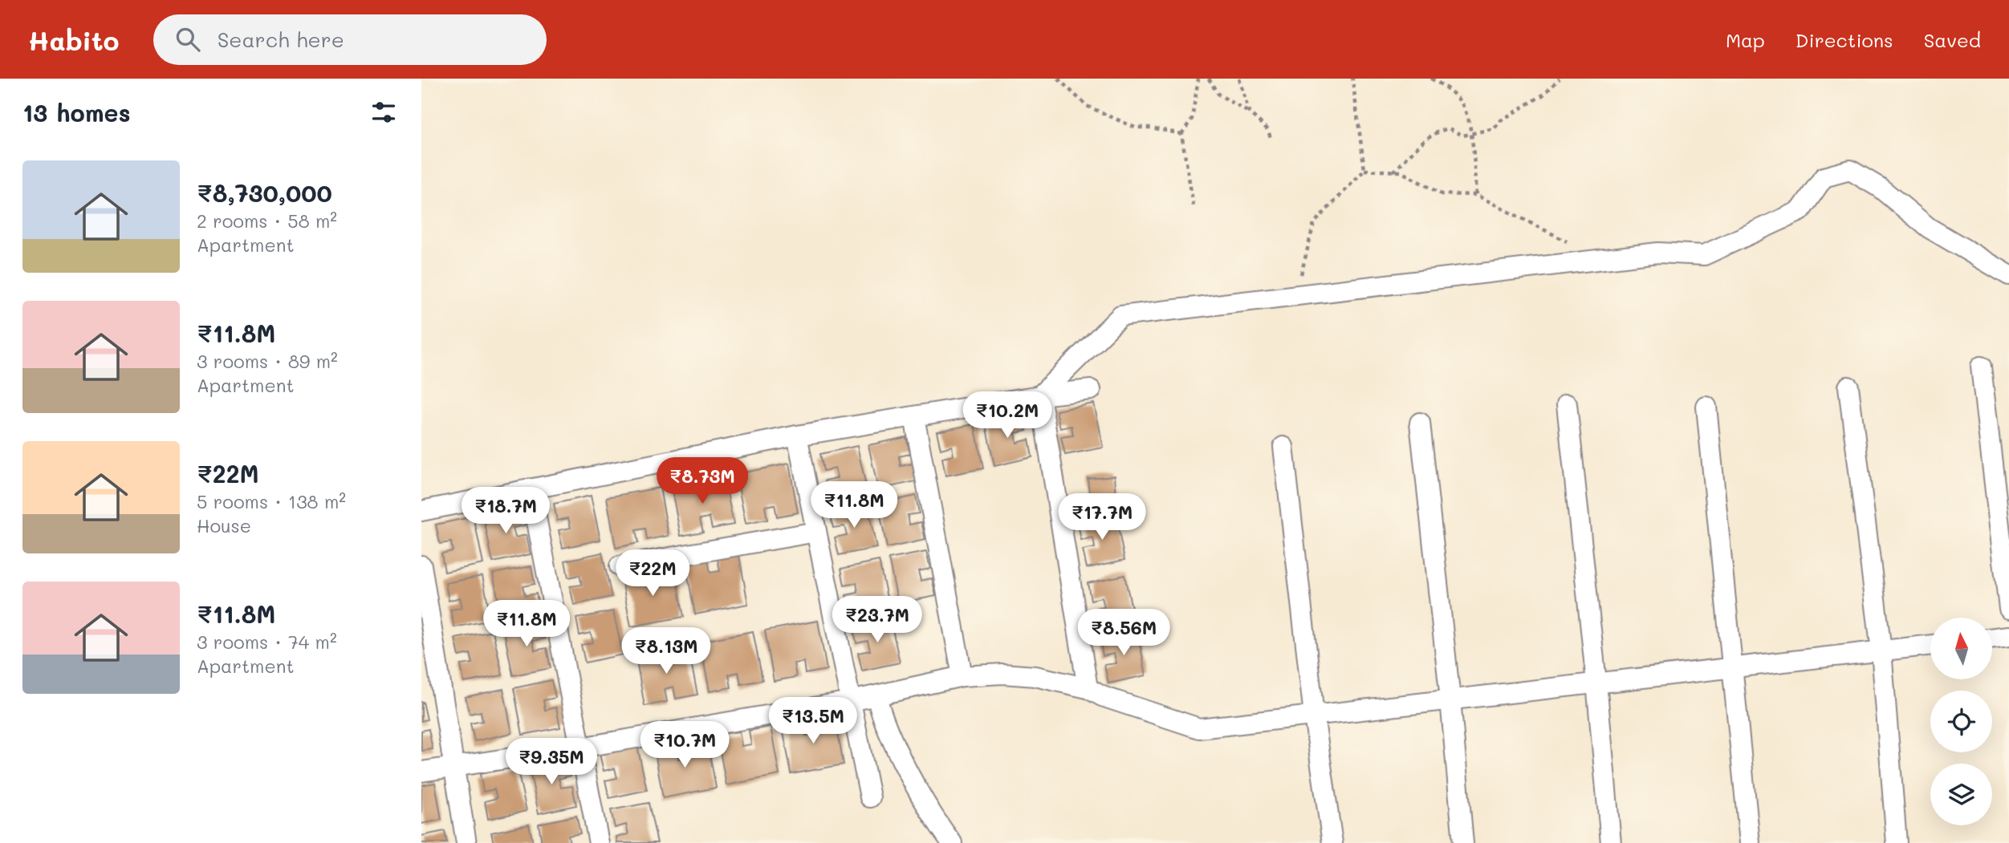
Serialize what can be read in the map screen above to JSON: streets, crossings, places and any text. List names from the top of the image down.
{
  "north": "top",
  "page": {
    "header": "Habito",
    "search": "Search here",
    "nav": ["Map", "Directions", "Saved"],
    "heading": "13 homes",
    "list": [
      {
        "name": "₹8,730,000",
        "note": "2 rooms · 58 m² · Apartment"
      },
      {
        "name": "₹11.8M",
        "note": "3 rooms · 89 m² · Apartment"
      },
      {
        "name": "₹22M",
        "note": "5 rooms · 138 m² · House"
      },
      {
        "name": "₹11.8M",
        "note": "3 rooms · 74 m² · Apartment"
      }
    ],
    "price": [
      "₹10.2M",
      "₹8.73M",
      "₹11.8M",
      "₹18.7M",
      "₹17.7M",
      "₹22M",
      "₹23.7M",
      "₹11.8M",
      "₹8.56M",
      "₹8.13M",
      "₹13.5M",
      "₹10.7M",
      "₹9.35M"
    ]
  }
}
